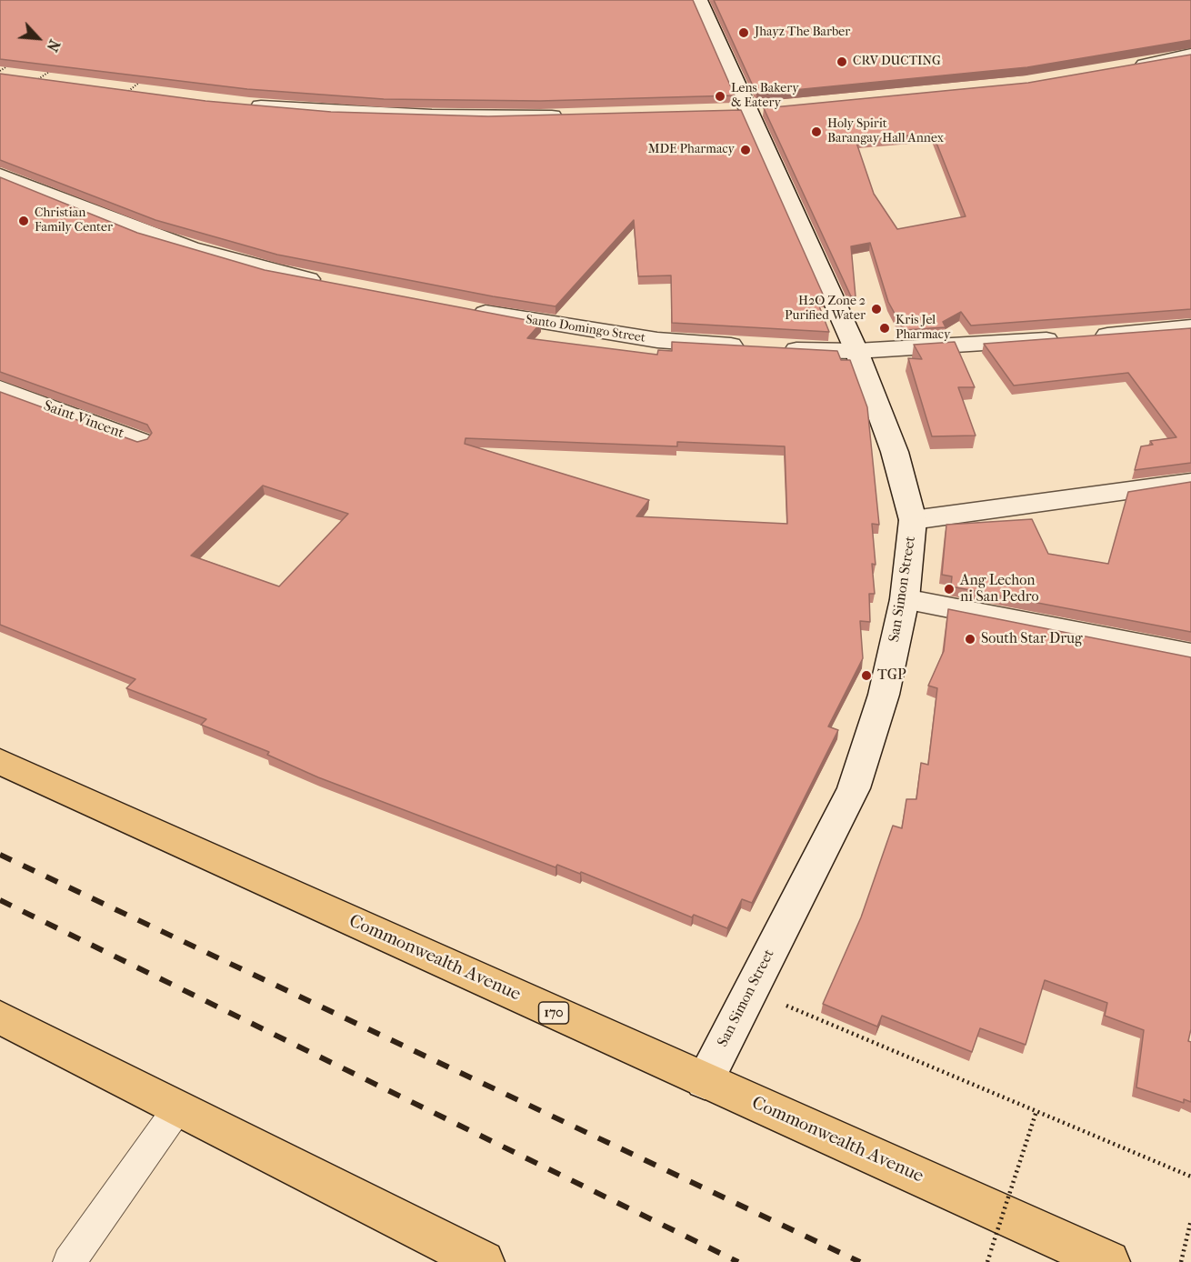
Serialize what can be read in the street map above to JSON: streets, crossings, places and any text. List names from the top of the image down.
{
  "streets": {
    "main road": ["Commonwealth Avenue", "170"],
    "street": ["Santo Domingo Street", "Saint Vincent", "San Simon Street"]
  },
  "crossings": [
    ["Santo Domingo Street", "San Simon Street"],
    ["San Simon Street", "Commonwealth Avenue"]
  ],
  "places": [
    "Jhayz The Barber",
    "CRV DUCTING",
    "Lens Bakery & Eatery",
    "Holy Spirit Barangay Hall Annex",
    "MDE Pharmacy",
    "Christian Family Center",
    "H2O Zone 2 Purified Water",
    "Kris Jel Pharmacy",
    "Ang Lechon ni San Pedro",
    "South Star Drug",
    "TGP"
  ],
  "north": "bottom right"
}
